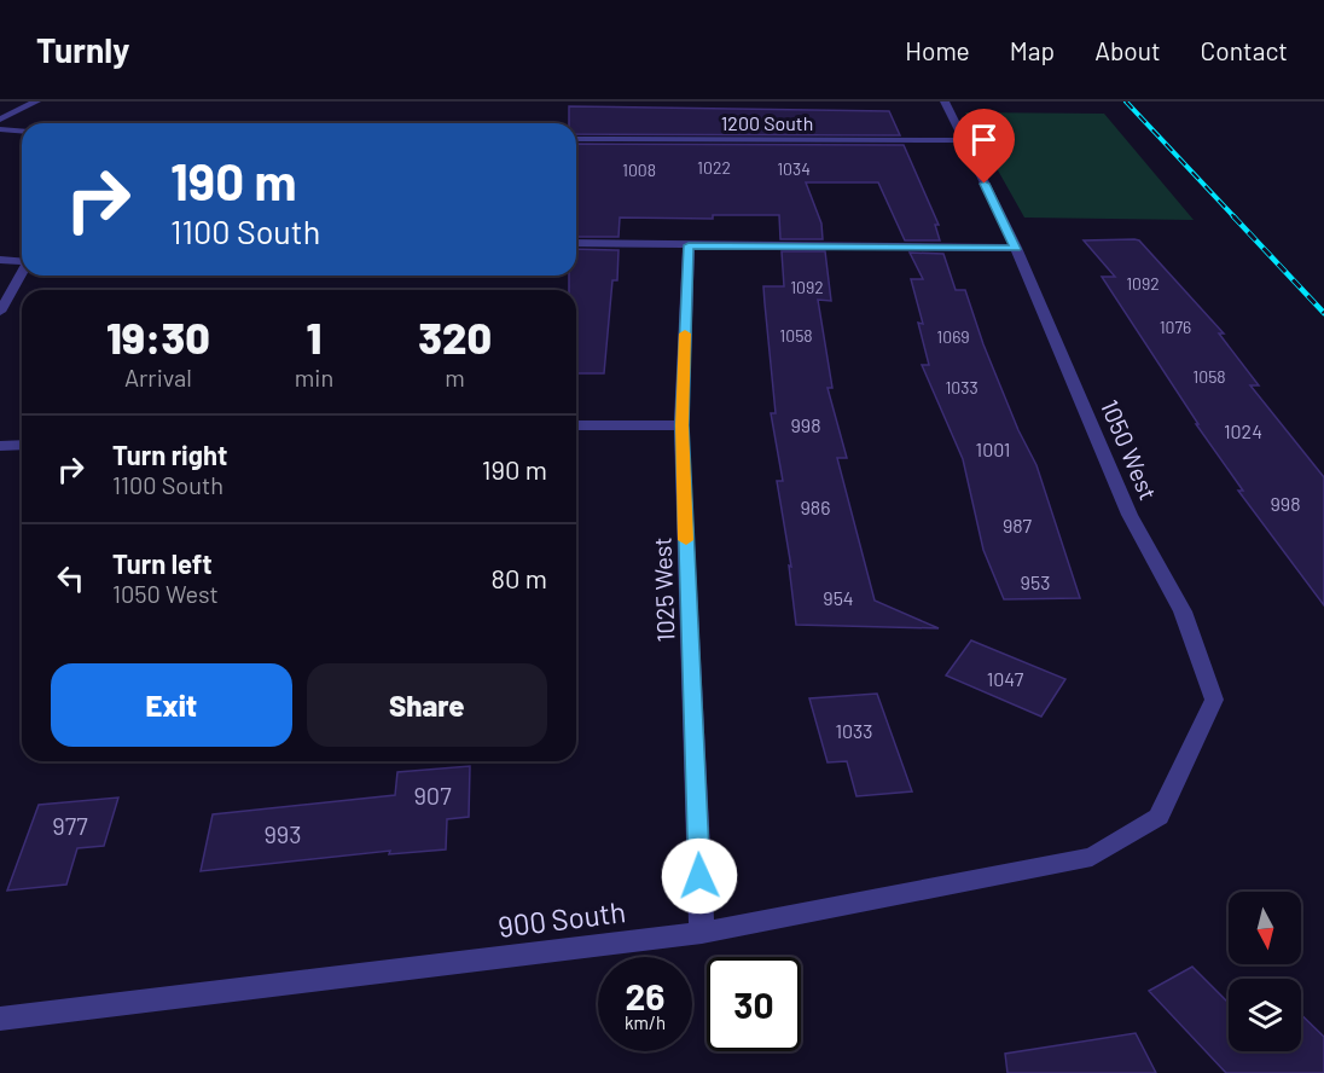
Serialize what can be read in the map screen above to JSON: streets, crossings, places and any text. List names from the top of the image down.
{
  "streets": {
    "street": [
      "1200 South",
      "1050 West",
      "1025 West",
      "900 South"
    ]
  },
  "crossings": [
    ["1200 South", "1050 West"],
    ["1050 West", "900 South"],
    ["1025 West", "900 South"]
  ],
  "house_numbers": [
    "1022",
    "1034",
    "1008",
    "1092",
    "1092",
    "1076",
    "1058",
    "1069",
    "1058",
    "1033",
    "998",
    "1024",
    "1001",
    "998",
    "986",
    "987",
    "953",
    "954",
    "1047",
    "1033",
    "907",
    "977",
    "993"
  ],
  "north": "bottom",
  "page": {
    "header": "Turnly",
    "nav": [
      "Home",
      "Map",
      "About",
      "Contact"
    ],
    "turn": ["190 m", "1100 South"],
    "eta": [
      "19:30",
      "Arrival",
      "1",
      "min",
      "320",
      "m"
    ],
    "list": [
      {
        "name": "Turn right",
        "note": "1100 South",
        "value": "190 m"
      },
      {
        "name": "Turn left",
        "note": "1050 West",
        "value": "80 m"
      }
    ],
    "buttons": ["Exit", "Share"],
    "speed": "26 km/h",
    "limit": "30"
  }
}
